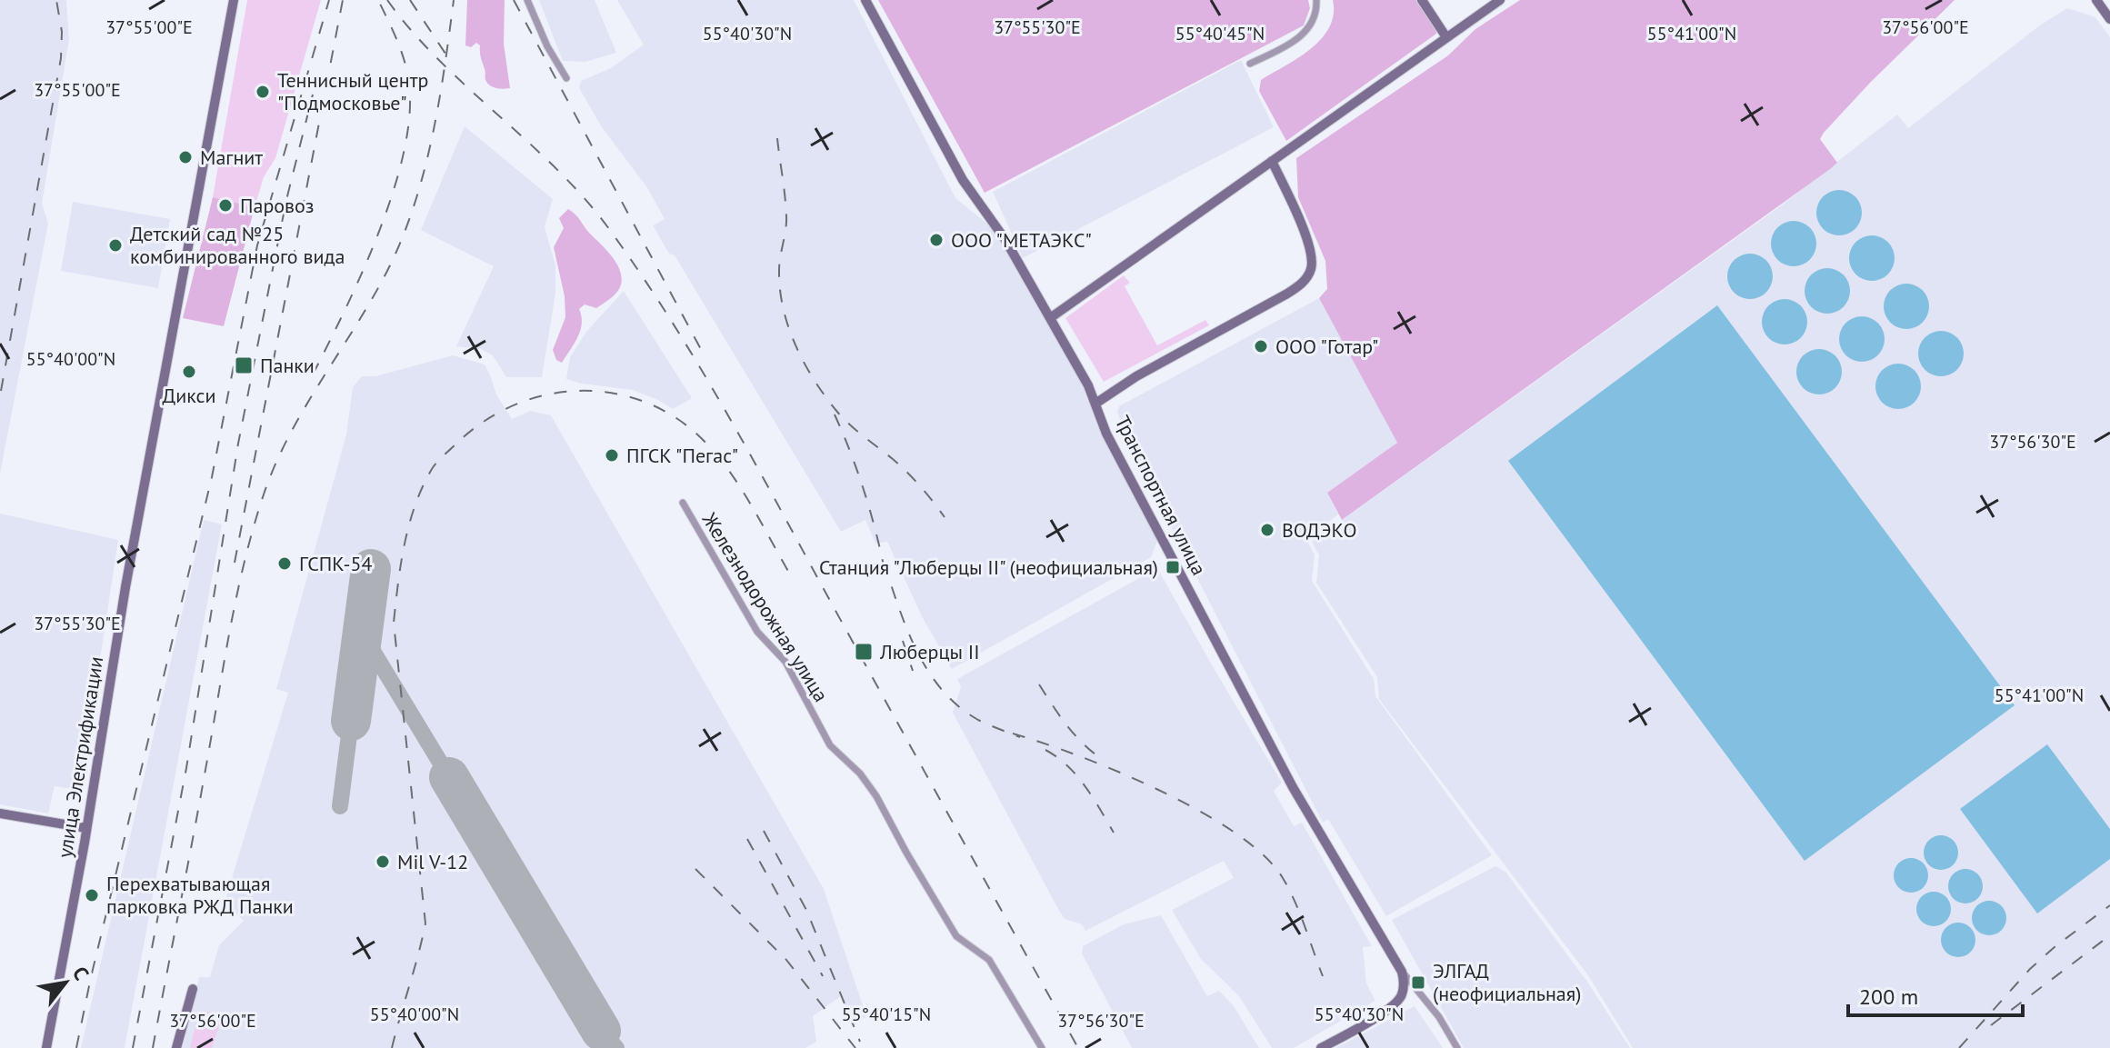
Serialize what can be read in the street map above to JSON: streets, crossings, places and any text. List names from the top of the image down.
{
  "streets": {
    "street": ["Транспортная улица", "Железнодорожная улица", "улица Электрификации"]
  },
  "places": {
    "other": [
      "Теннисный центр \"Подмосковье\"",
      "Магнит",
      "Паровоз",
      "ООО \"МЕТАЭКС\"",
      "Детский сад №25 комбинированного вида",
      "ООО \"Готар\"",
      "Дикси",
      "ПГСК \"Пегас\"",
      "ВОДЭКО",
      "ГСПК-54",
      "Mil V-12",
      "Перехватывающая парковка РЖД Панки"
    ],
    "transit": [
      "Панки",
      "Станция \"Люберцы II\" (неофициальная)",
      "Люберцы II",
      "ЭЛГАД (неофициальная)"
    ]
  },
  "scale_bar": "200 m",
  "north": "top right",
  "coordinates": [
    "37°55'00\"E",
    "37°55'30\"E",
    "37°56'00\"E",
    "55°40'30\"N",
    "55°40'45\"N",
    "55°41'00\"N",
    "55°40'00\"N",
    "37°56'30\"E",
    "55°40'15\"N"
  ]
}
